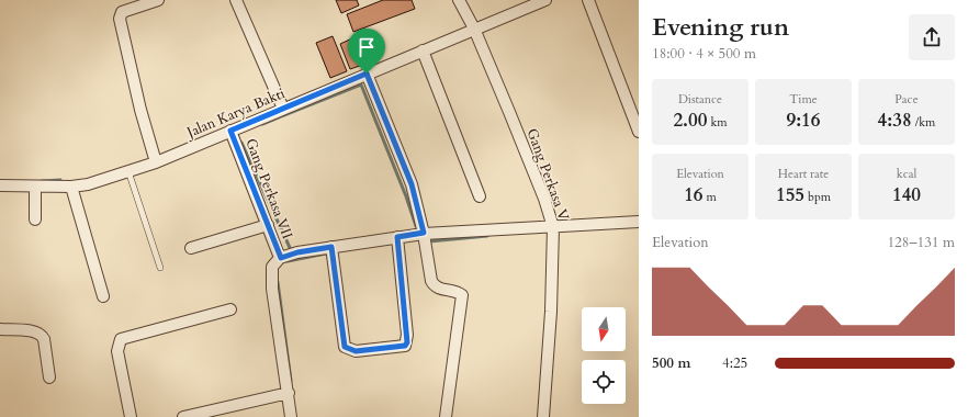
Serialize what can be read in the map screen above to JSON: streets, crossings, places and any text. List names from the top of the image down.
{
  "streets": {
    "street": ["Jalan Karya Bakti", "Gang Perkasa V", "Gang Perkasa VII"]
  },
  "crossings": [
    ["Jalan Karya Bakti", "Gang Perkasa V"],
    ["Jalan Karya Bakti", "Gang Perkasa VII"]
  ],
  "north": "bottom",
  "page": {
    "heading": ["Evening run", "18:00 · 4 × 500 m"],
    "stats": [
      ["Distance", "2.00 km"],
      ["Time", "9:16"],
      ["Pace", "4:38 /km"],
      ["Elevation", "16 m"],
      ["Heart rate", "155 bpm"],
      ["kcal", "140"]
    ],
    "chart": ["Elevation", "128–131 m"],
    "list": [
      {
        "name": "500 m",
        "note": "4:25"
      }
    ]
  }
}
